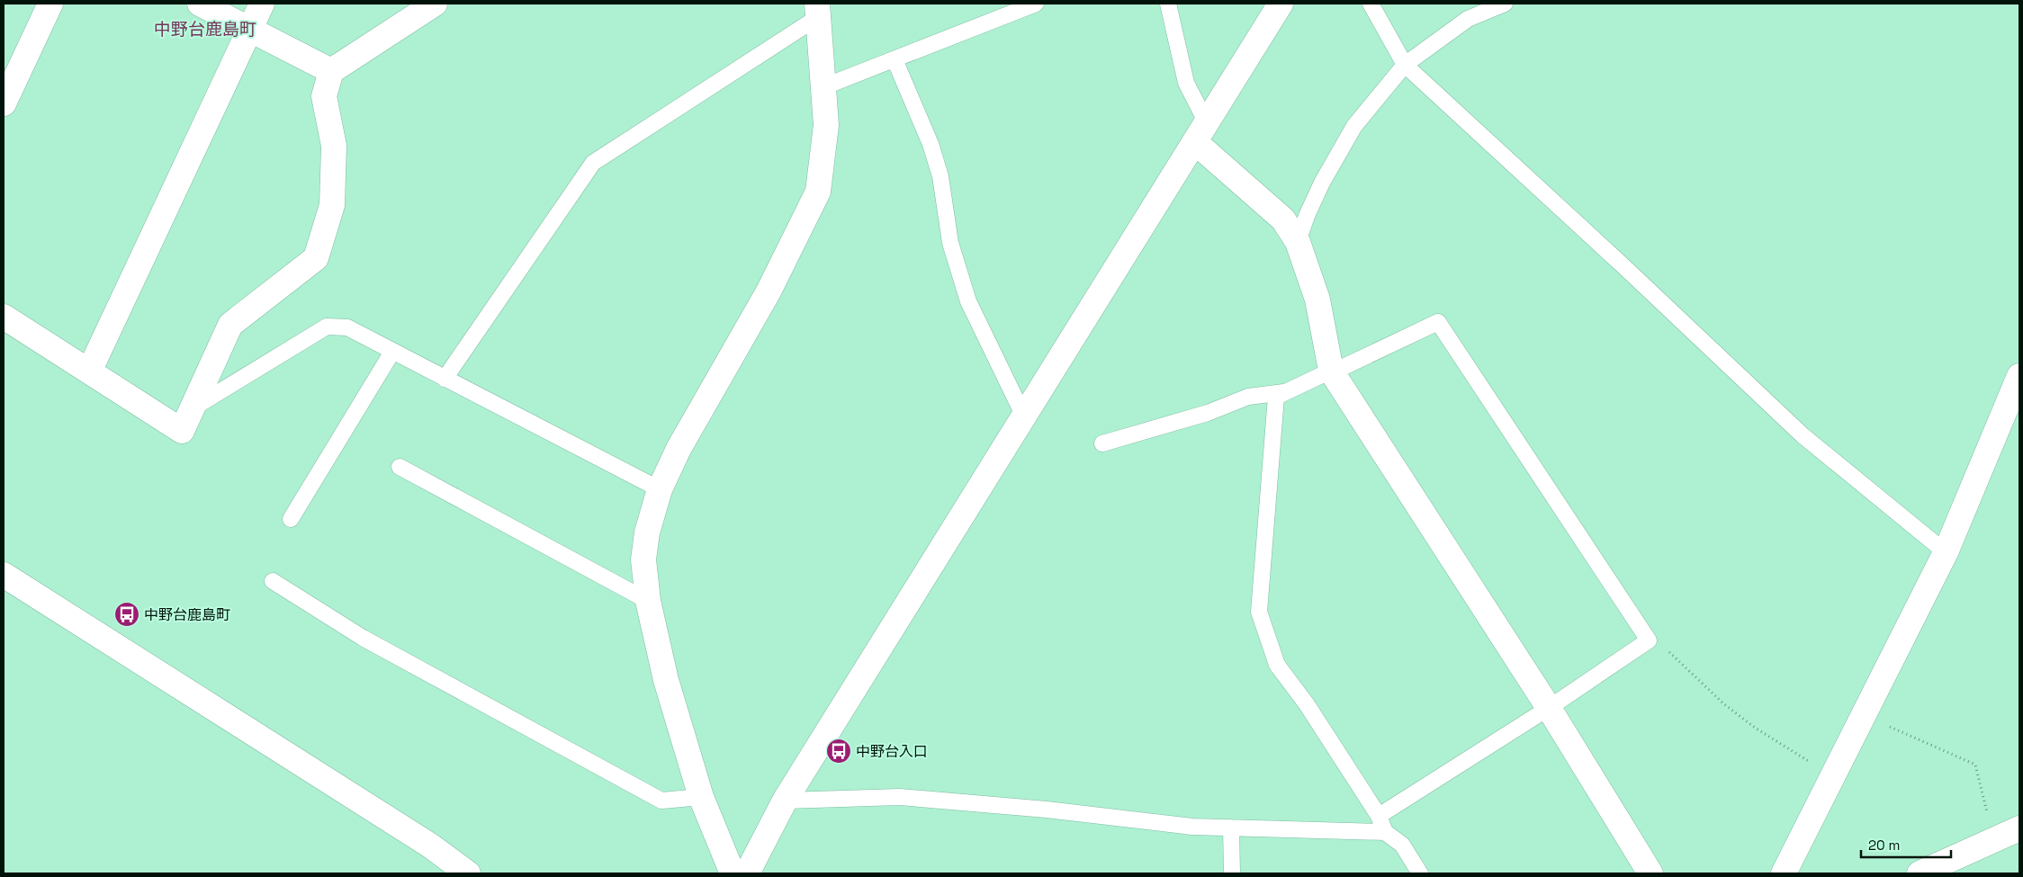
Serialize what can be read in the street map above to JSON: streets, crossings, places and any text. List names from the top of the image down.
{
  "districts": ["中野台鹿島町"],
  "places": {
    "bus stop": ["中野台鹿島町", "中野台入口"]
  },
  "scale_bar": "20 m"
}
